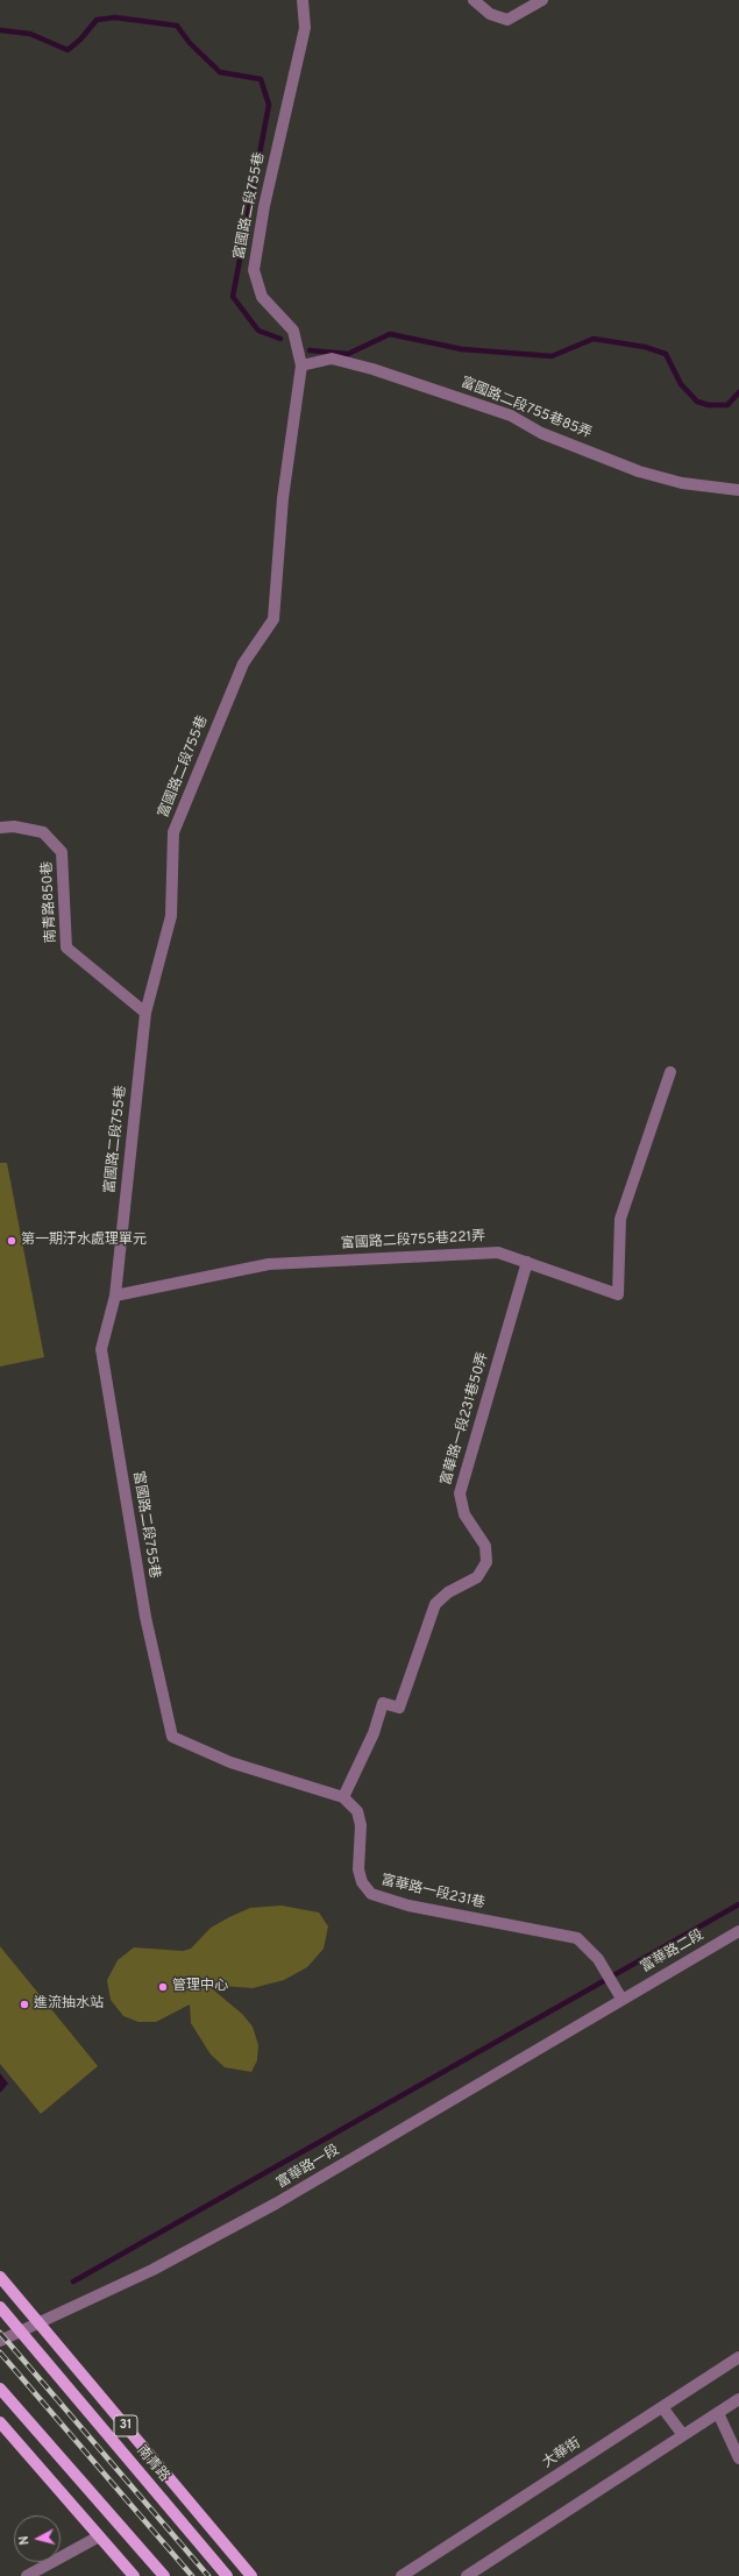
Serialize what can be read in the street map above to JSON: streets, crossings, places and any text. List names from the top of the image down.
{
  "streets": {
    "main road": ["31", "南青路"],
    "street": [
      "富國路二段755巷",
      "富國路二段755巷85弄",
      "南青路850巷",
      "富國路二段755巷221弄",
      "富華路一段231巷50弄",
      "富華路一段231巷",
      "富華路二段",
      "富華路一段",
      "大華街"
    ]
  },
  "crossings": [
    ["富國路二段755巷", "富國路二段755巷85弄"],
    ["富國路二段755巷", "南青路850巷"],
    ["富國路二段755巷", "富國路二段755巷221弄"],
    ["富國路二段755巷", "富華路一段231巷50弄"],
    ["富國路二段755巷", "富華路一段231巷"],
    ["富國路二段755巷221弄", "富華路一段231巷50弄"],
    ["富華路一段231巷50弄", "富華路一段231巷"],
    ["富華路一段231巷", "富華路二段"],
    ["富華路一段231巷", "富華路一段"],
    ["富華路二段", "富華路一段"],
    ["富華路一段", "31"],
    ["富華路一段", "南青路"]
  ],
  "places": ["第一期汙水處理單元", "管理中心", "進流抽水站"],
  "north": "left"
}
